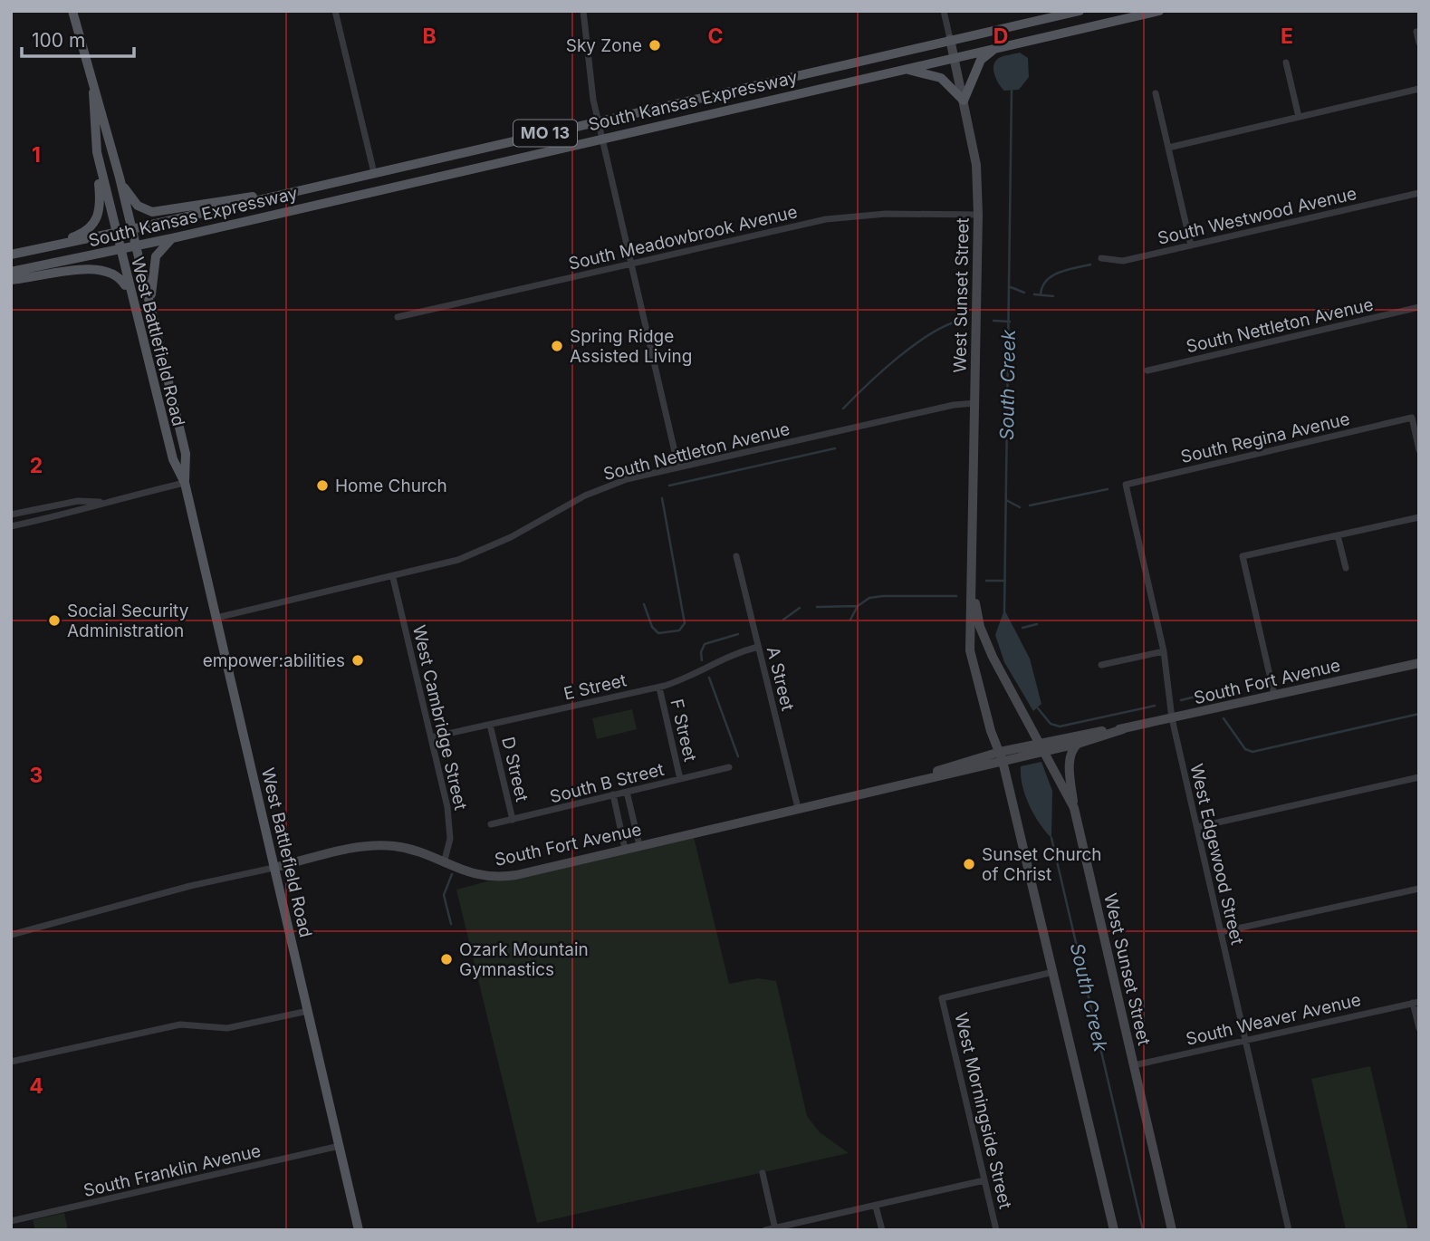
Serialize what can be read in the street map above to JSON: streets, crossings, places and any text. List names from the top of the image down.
{
  "streets": {
    "main road": [
      "South Kansas Expressway",
      "MO 13",
      "West Sunset Street",
      "West Battlefield Road",
      "South Fort Avenue"
    ],
    "street": [
      "South Westwood Avenue",
      "South Meadowbrook Avenue",
      "South Nettleton Avenue",
      "South Regina Avenue",
      "A Street",
      "E Street",
      "West Cambridge Street",
      "F Street",
      "D Street",
      "South B Street",
      "West Edgewood Street",
      "South Weaver Avenue",
      "West Morningside Street",
      "South Franklin Avenue"
    ]
  },
  "crossings": [
    ["South Kansas Expressway", "West Sunset Street"],
    ["South Kansas Expressway", "West Battlefield Road"],
    ["South Meadowbrook Avenue", "West Sunset Street"],
    ["West Sunset Street", "South Nettleton Avenue"],
    ["West Sunset Street", "South Fort Avenue"],
    ["West Sunset Street", "South Weaver Avenue"],
    ["West Sunset Street", "West Morningside Street"],
    ["South Nettleton Avenue", "West Battlefield Road"],
    ["South Nettleton Avenue", "West Cambridge Street"],
    ["West Battlefield Road", "South Fort Avenue"],
    ["West Battlefield Road", "South Franklin Avenue"],
    ["South Regina Avenue", "West Edgewood Street"],
    ["A Street", "South Fort Avenue"],
    ["A Street", "E Street"],
    ["South Fort Avenue", "West Cambridge Street"],
    ["South Fort Avenue", "West Edgewood Street"],
    ["E Street", "West Cambridge Street"],
    ["E Street", "F Street"],
    ["E Street", "D Street"],
    ["F Street", "South B Street"],
    ["D Street", "South B Street"],
    ["West Edgewood Street", "South Weaver Avenue"]
  ],
  "water": ["South Creek"],
  "places": [
    "Sky Zone",
    "Spring Ridge Assisted Living",
    "Home Church",
    "Social Security Administration",
    "empower:abilities",
    "Sunset Church of Christ",
    "Ozark Mountain Gymnastics"
  ],
  "scale_bar": "100 m",
  "grid": {
    "columns": [
      "B",
      "C",
      "D",
      "E"
    ],
    "rows": [
      "1",
      "2",
      "3",
      "4"
    ]
  }
}
